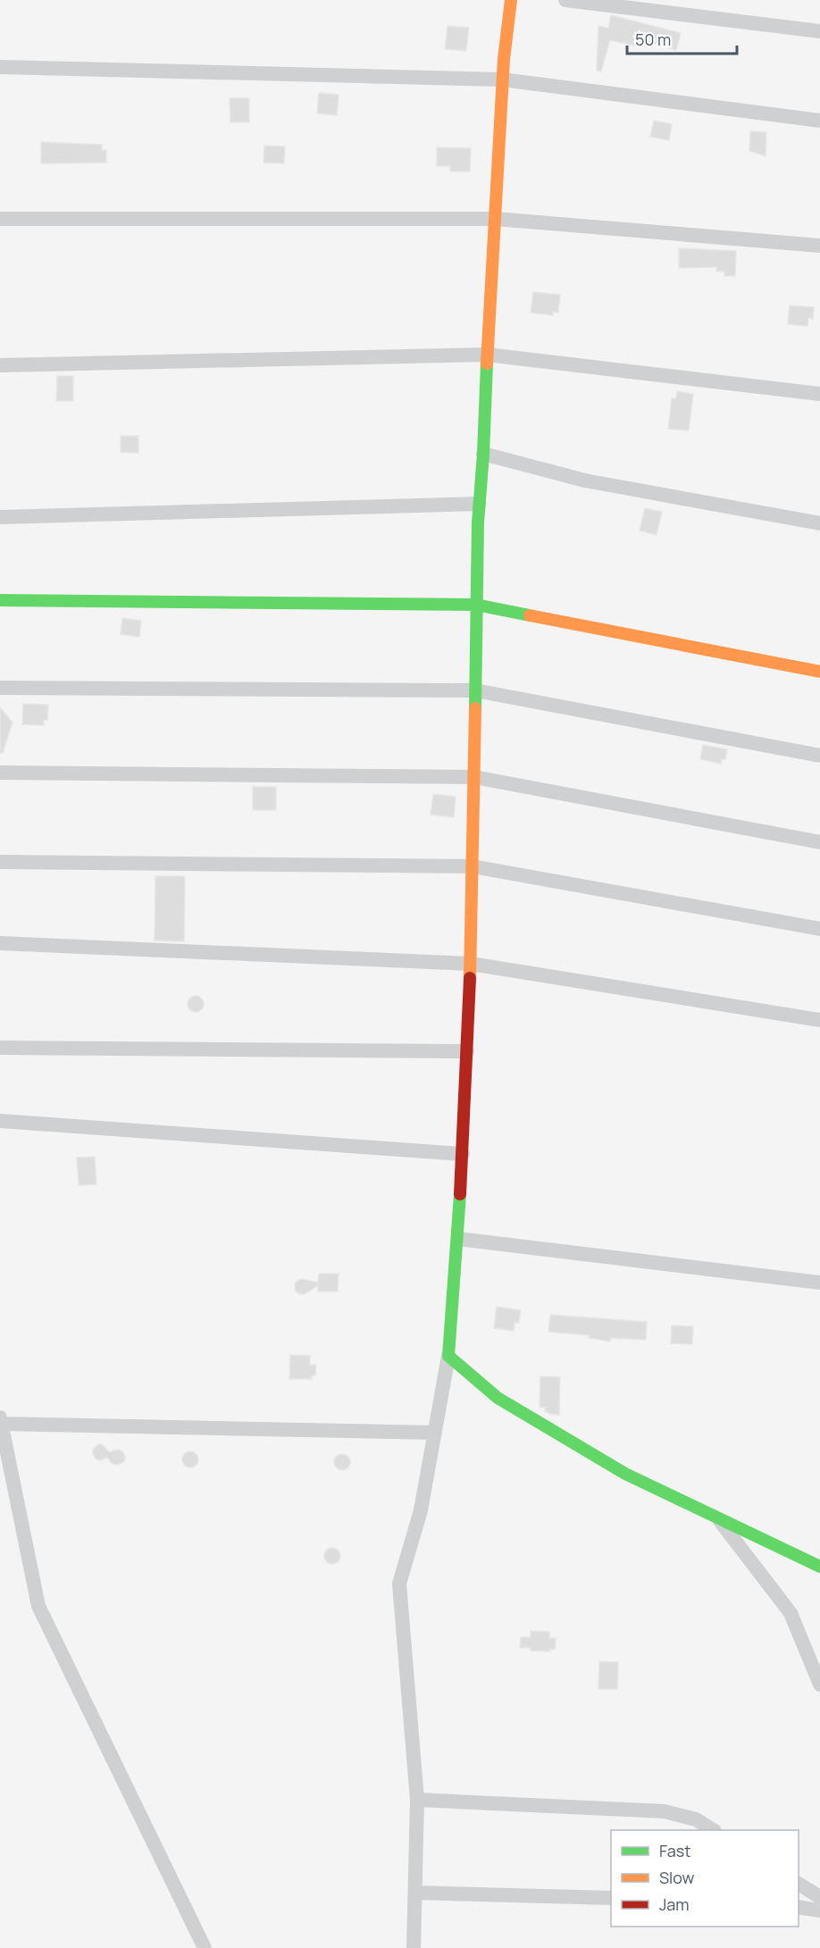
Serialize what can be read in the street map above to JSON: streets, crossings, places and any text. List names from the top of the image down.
{
  "legend": ["Fast", "Slow", "Jam"],
  "scale_bar": "50 m"
}
